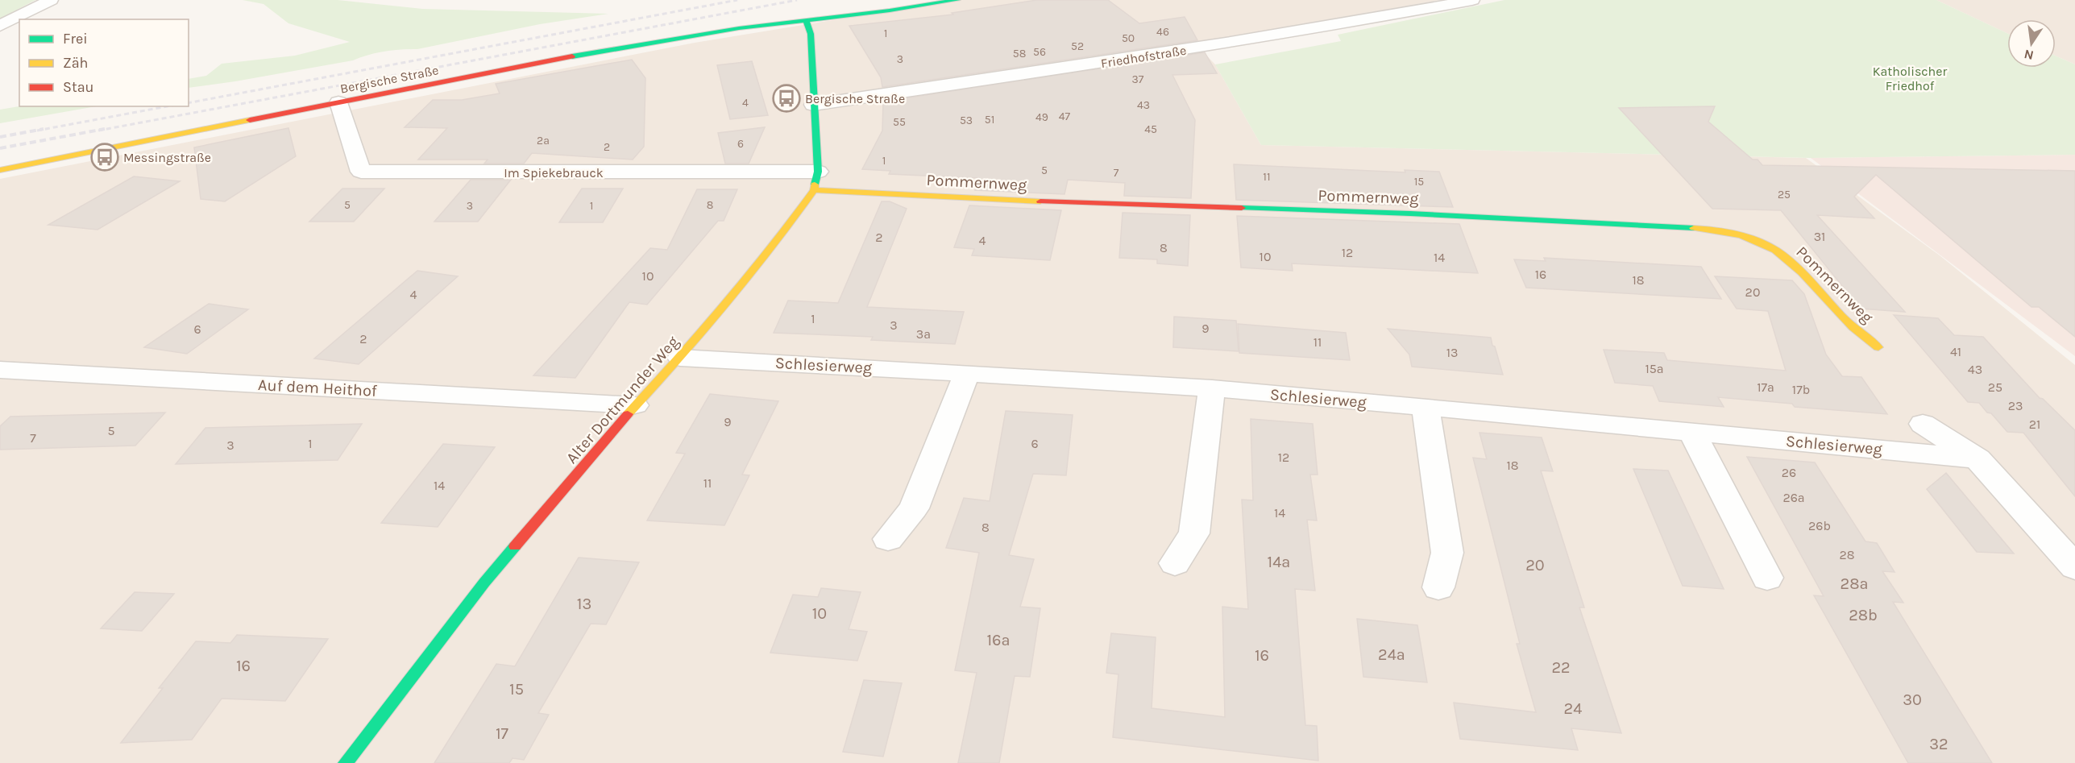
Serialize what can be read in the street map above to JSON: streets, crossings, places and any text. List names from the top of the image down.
{
  "streets": {
    "street": [
      "Friedhofstraße",
      "Bergische Straße",
      "Im Spiekebrauck",
      "Pommernweg",
      "Schlesierweg",
      "Auf dem Heithof",
      "Alter Dortmunder Weg"
    ]
  },
  "crossings": [
    ["Bergische Straße", "Im Spiekebrauck"],
    ["Im Spiekebrauck", "Pommernweg"],
    ["Im Spiekebrauck", "Alter Dortmunder Weg"],
    ["Pommernweg", "Alter Dortmunder Weg"],
    ["Schlesierweg", "Alter Dortmunder Weg"],
    ["Auf dem Heithof", "Alter Dortmunder Weg"]
  ],
  "parks": ["Katholischer Friedhof"],
  "places": {
    "bus stop": ["Bergische Straße", "Messingstraße"]
  },
  "house_numbers": [
    "46",
    "1",
    "50",
    "52",
    "56",
    "58",
    "3",
    "37",
    "4",
    "43",
    "47",
    "49",
    "51",
    "53",
    "55",
    "45",
    "2a",
    "6",
    "2",
    "1",
    "5",
    "7",
    "11",
    "15",
    "25",
    "5",
    "8",
    "3",
    "1",
    "31",
    "2",
    "4",
    "8",
    "12",
    "10",
    "14",
    "16",
    "10",
    "18",
    "20",
    "4",
    "1",
    "3",
    "9",
    "6",
    "3a",
    "2",
    "11",
    "41",
    "13",
    "15a",
    "43",
    "17a",
    "25",
    "17b",
    "23",
    "9",
    "21",
    "5",
    "7",
    "1",
    "6",
    "3",
    "12",
    "18",
    "26",
    "11",
    "14",
    "26a",
    "14",
    "26b",
    "8",
    "28",
    "14a",
    "20",
    "28a",
    "13",
    "10",
    "28b",
    "16a",
    "24a",
    "16",
    "16",
    "22",
    "15",
    "30",
    "24",
    "17",
    "32"
  ],
  "legend": ["Frei", "Zäh", "Stau"],
  "north": "bottom"
}
